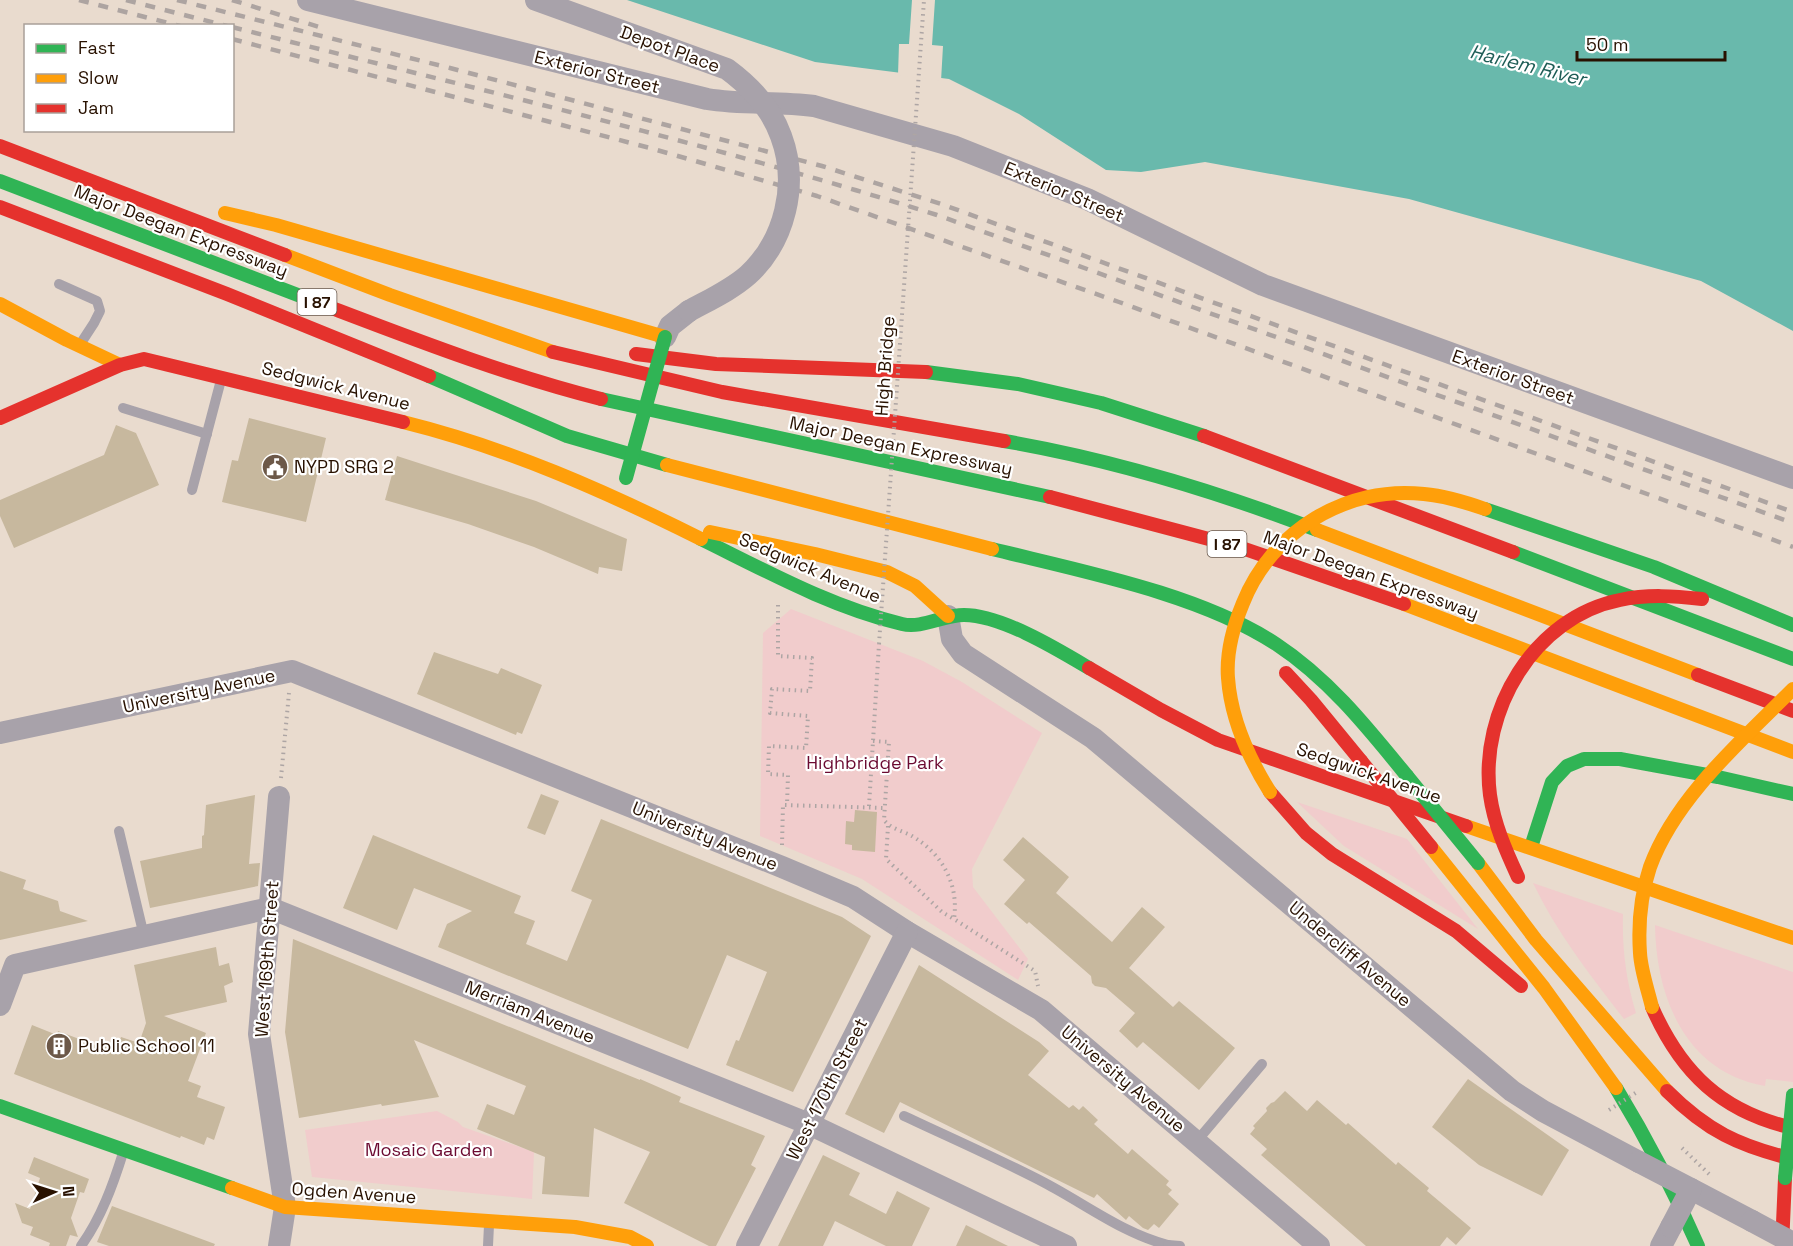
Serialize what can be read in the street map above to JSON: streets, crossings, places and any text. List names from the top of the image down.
{
  "streets": {
    "main road": [
      "Depot Place",
      "Major Deegan Expressway",
      "I 87",
      "Sedgwick Avenue",
      "Ogden Avenue"
    ],
    "street": [
      "Exterior Street",
      "University Avenue",
      "Undercliff Avenue",
      "West 169th Street",
      "Merriam Avenue",
      "West 170th Street"
    ],
    "path": ["High Bridge"]
  },
  "crossings": [
    ["Depot Place", "Sedgwick Avenue"],
    ["Sedgwick Avenue", "Undercliff Avenue"],
    ["University Avenue", "West 170th Street"],
    ["West 169th Street", "Merriam Avenue"],
    ["West 169th Street", "Ogden Avenue"],
    ["Merriam Avenue", "West 170th Street"]
  ],
  "water": ["Harlem River"],
  "parks": ["Highbridge Park", "Mosaic Garden"],
  "places": {
    "public building": ["NYPD SRG 2"],
    "building": ["Public School 11"]
  },
  "legend": ["Fast", "Slow", "Jam"],
  "scale_bar": "50 m",
  "north": "right"
}
